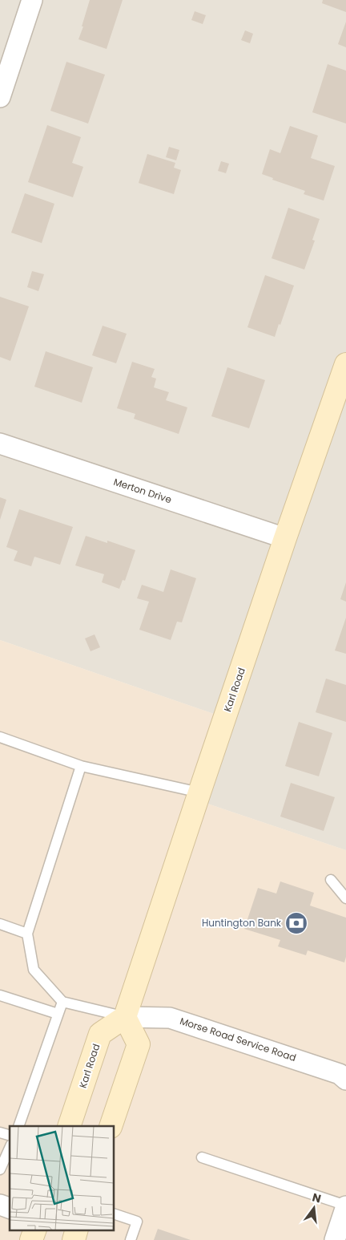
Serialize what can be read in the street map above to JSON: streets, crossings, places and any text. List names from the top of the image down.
{
  "streets": {
    "main road": ["Karl Road"],
    "street": ["Merton Drive", "Morse Road Service Road"]
  },
  "crossings": [
    ["Merton Drive", "Karl Road"],
    ["Karl Road", "Morse Road Service Road"]
  ],
  "places": {
    "bank": ["Huntington Bank"]
  },
  "north": "top"
}
